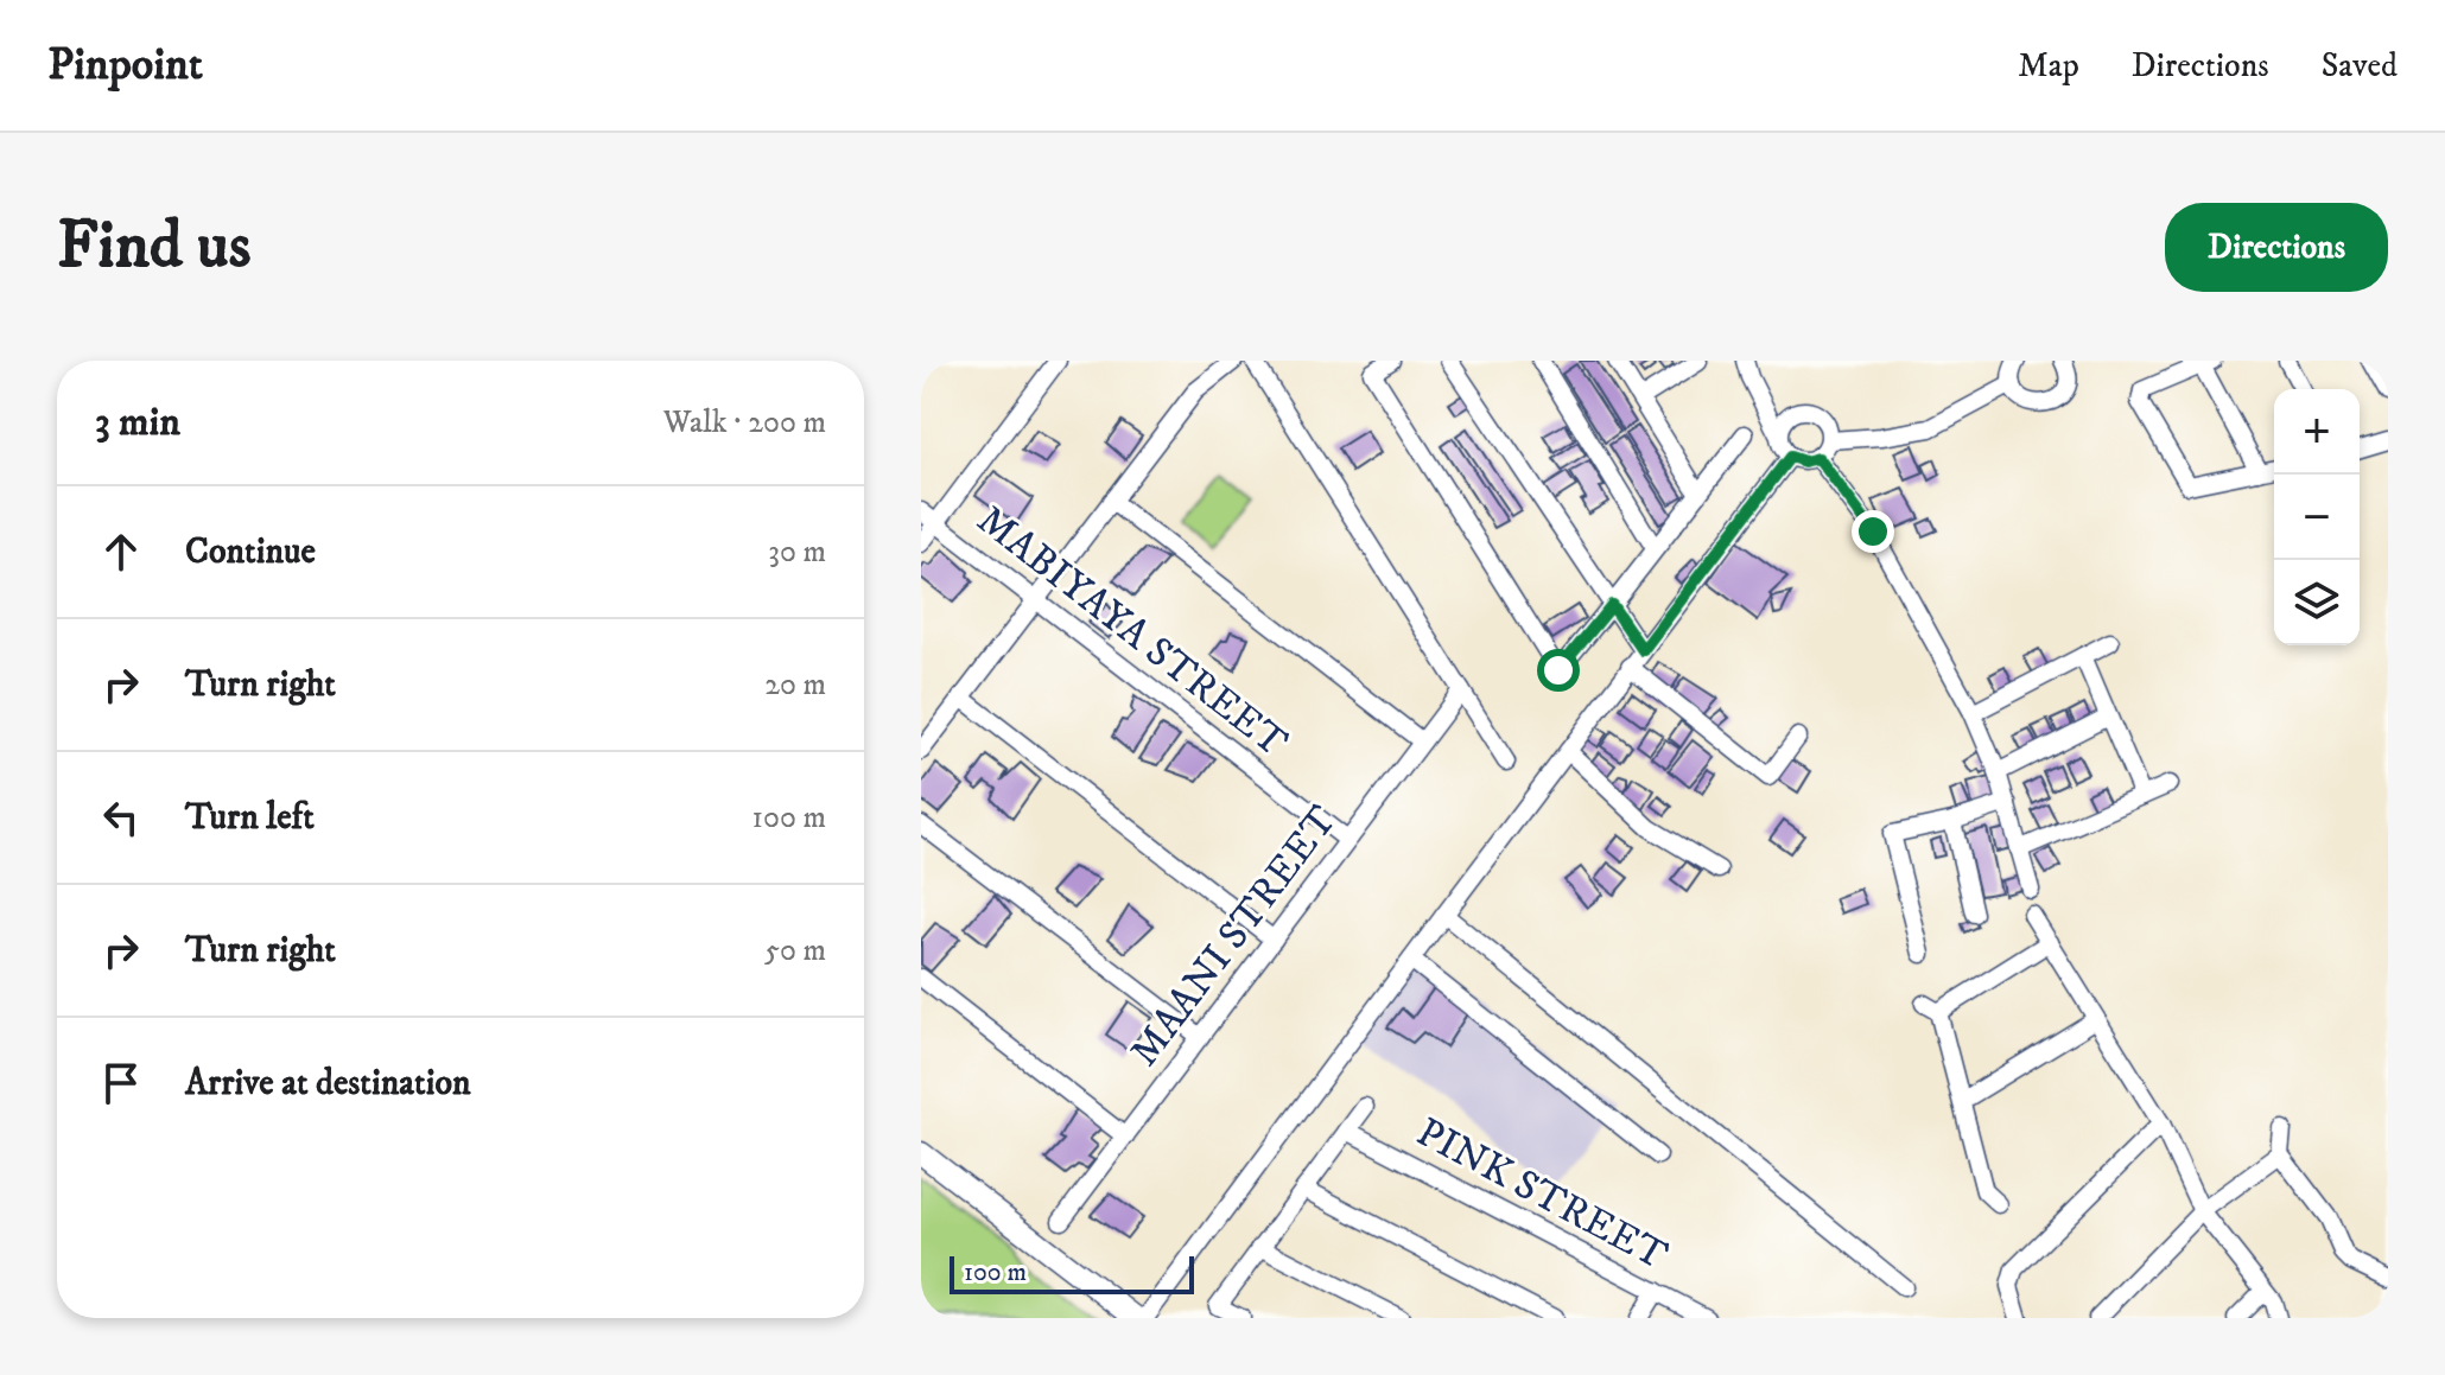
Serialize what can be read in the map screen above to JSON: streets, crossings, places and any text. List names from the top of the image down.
{
  "streets": {
    "street": ["MABIYAYA STREET", "MAANI STREET", "PINK STREET"]
  },
  "crossings": [
    ["MABIYAYA STREET", "MAANI STREET"]
  ],
  "scale_bar": "100 m",
  "page": {
    "header": "Pinpoint",
    "nav": ["Map", "Directions", "Saved"],
    "buttons": "Directions",
    "title": "Find us",
    "heading": ["3 min", "Walk · 200 m"],
    "map_buttons": ["+", "−"],
    "list": [
      ["Continue", "30 m"],
      ["Turn right", "20 m"],
      ["Turn left", "100 m"],
      ["Turn right", "50 m"],
      "Arrive at destination"
    ],
    "scale": "100 m"
  }
}
